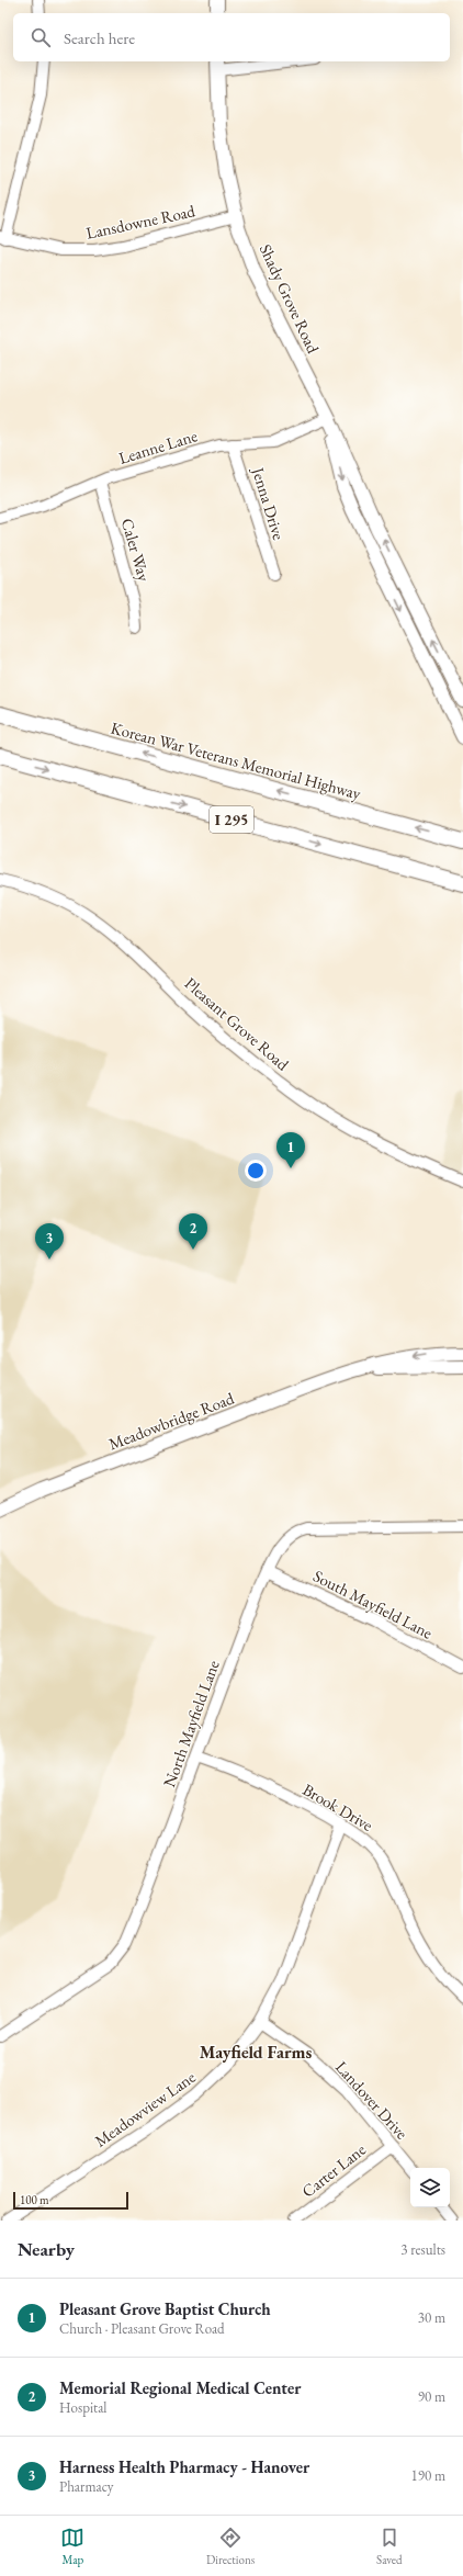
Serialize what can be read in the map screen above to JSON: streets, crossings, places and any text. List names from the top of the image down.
{
  "streets": {
    "highway": ["Korean War Veterans Memorial Highway", "I 295"],
    "main road": ["Shady Grove Road", "Meadowbridge Road"],
    "street": [
      "Lansdowne Road",
      "Leanne Lane",
      "Jenna Drive",
      "Caler Way",
      "Pleasant Grove Road",
      "South Mayfield Lane",
      "North Mayfield Lane",
      "Brook Drive",
      "Landover Drive",
      "Meadowview Lane",
      "Carter Lane"
    ]
  },
  "crossings": [
    ["Lansdowne Road", "Shady Grove Road"],
    ["Shady Grove Road", "Leanne Lane"],
    ["Leanne Lane", "Jenna Drive"],
    ["Leanne Lane", "Caler Way"],
    ["South Mayfield Lane", "North Mayfield Lane"],
    ["North Mayfield Lane", "Brook Drive"],
    ["Brook Drive", "Meadowview Lane"],
    ["Landover Drive", "Meadowview Lane"],
    ["Landover Drive", "Carter Lane"]
  ],
  "districts": ["Mayfield Farms"],
  "scale_bar": "100 m",
  "page": {
    "search": "Search here",
    "pins": ["1", "2", "3"],
    "scale": "100 m",
    "heading": ["Nearby", "3 results"],
    "list": [
      {
        "mark": "1",
        "name": "Pleasant Grove Baptist Church",
        "note": "Church · Pleasant Grove Road",
        "value": "30 m"
      },
      {
        "mark": "2",
        "name": "Memorial Regional Medical Center",
        "note": "Hospital",
        "value": "90 m"
      },
      {
        "mark": "3",
        "name": "Harness Health Pharmacy - Hanover",
        "note": "Pharmacy",
        "value": "190 m"
      }
    ],
    "nav": ["Map", "Directions", "Saved"]
  }
}
